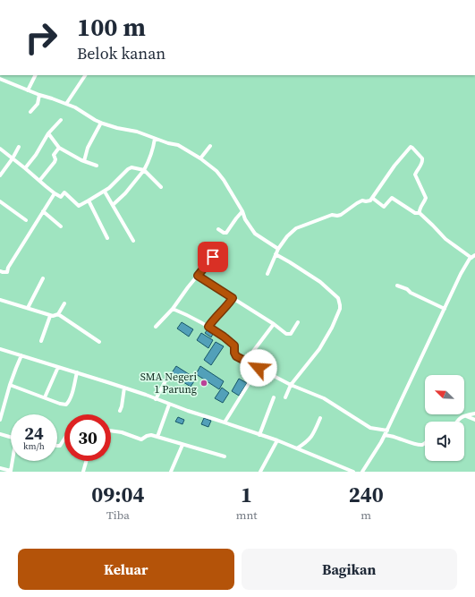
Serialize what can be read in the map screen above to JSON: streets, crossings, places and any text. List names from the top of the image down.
{
  "places": ["SMA Negeri 1 Parung"],
  "north": "top left",
  "page": {
    "turn": ["100 m", "Belok kanan"],
    "speed": "24 km/h",
    "limit": "30",
    "eta": [
      "09:04",
      "Tiba",
      "1",
      "mnt",
      "240",
      "m"
    ],
    "buttons": ["Keluar", "Bagikan"]
  }
}
